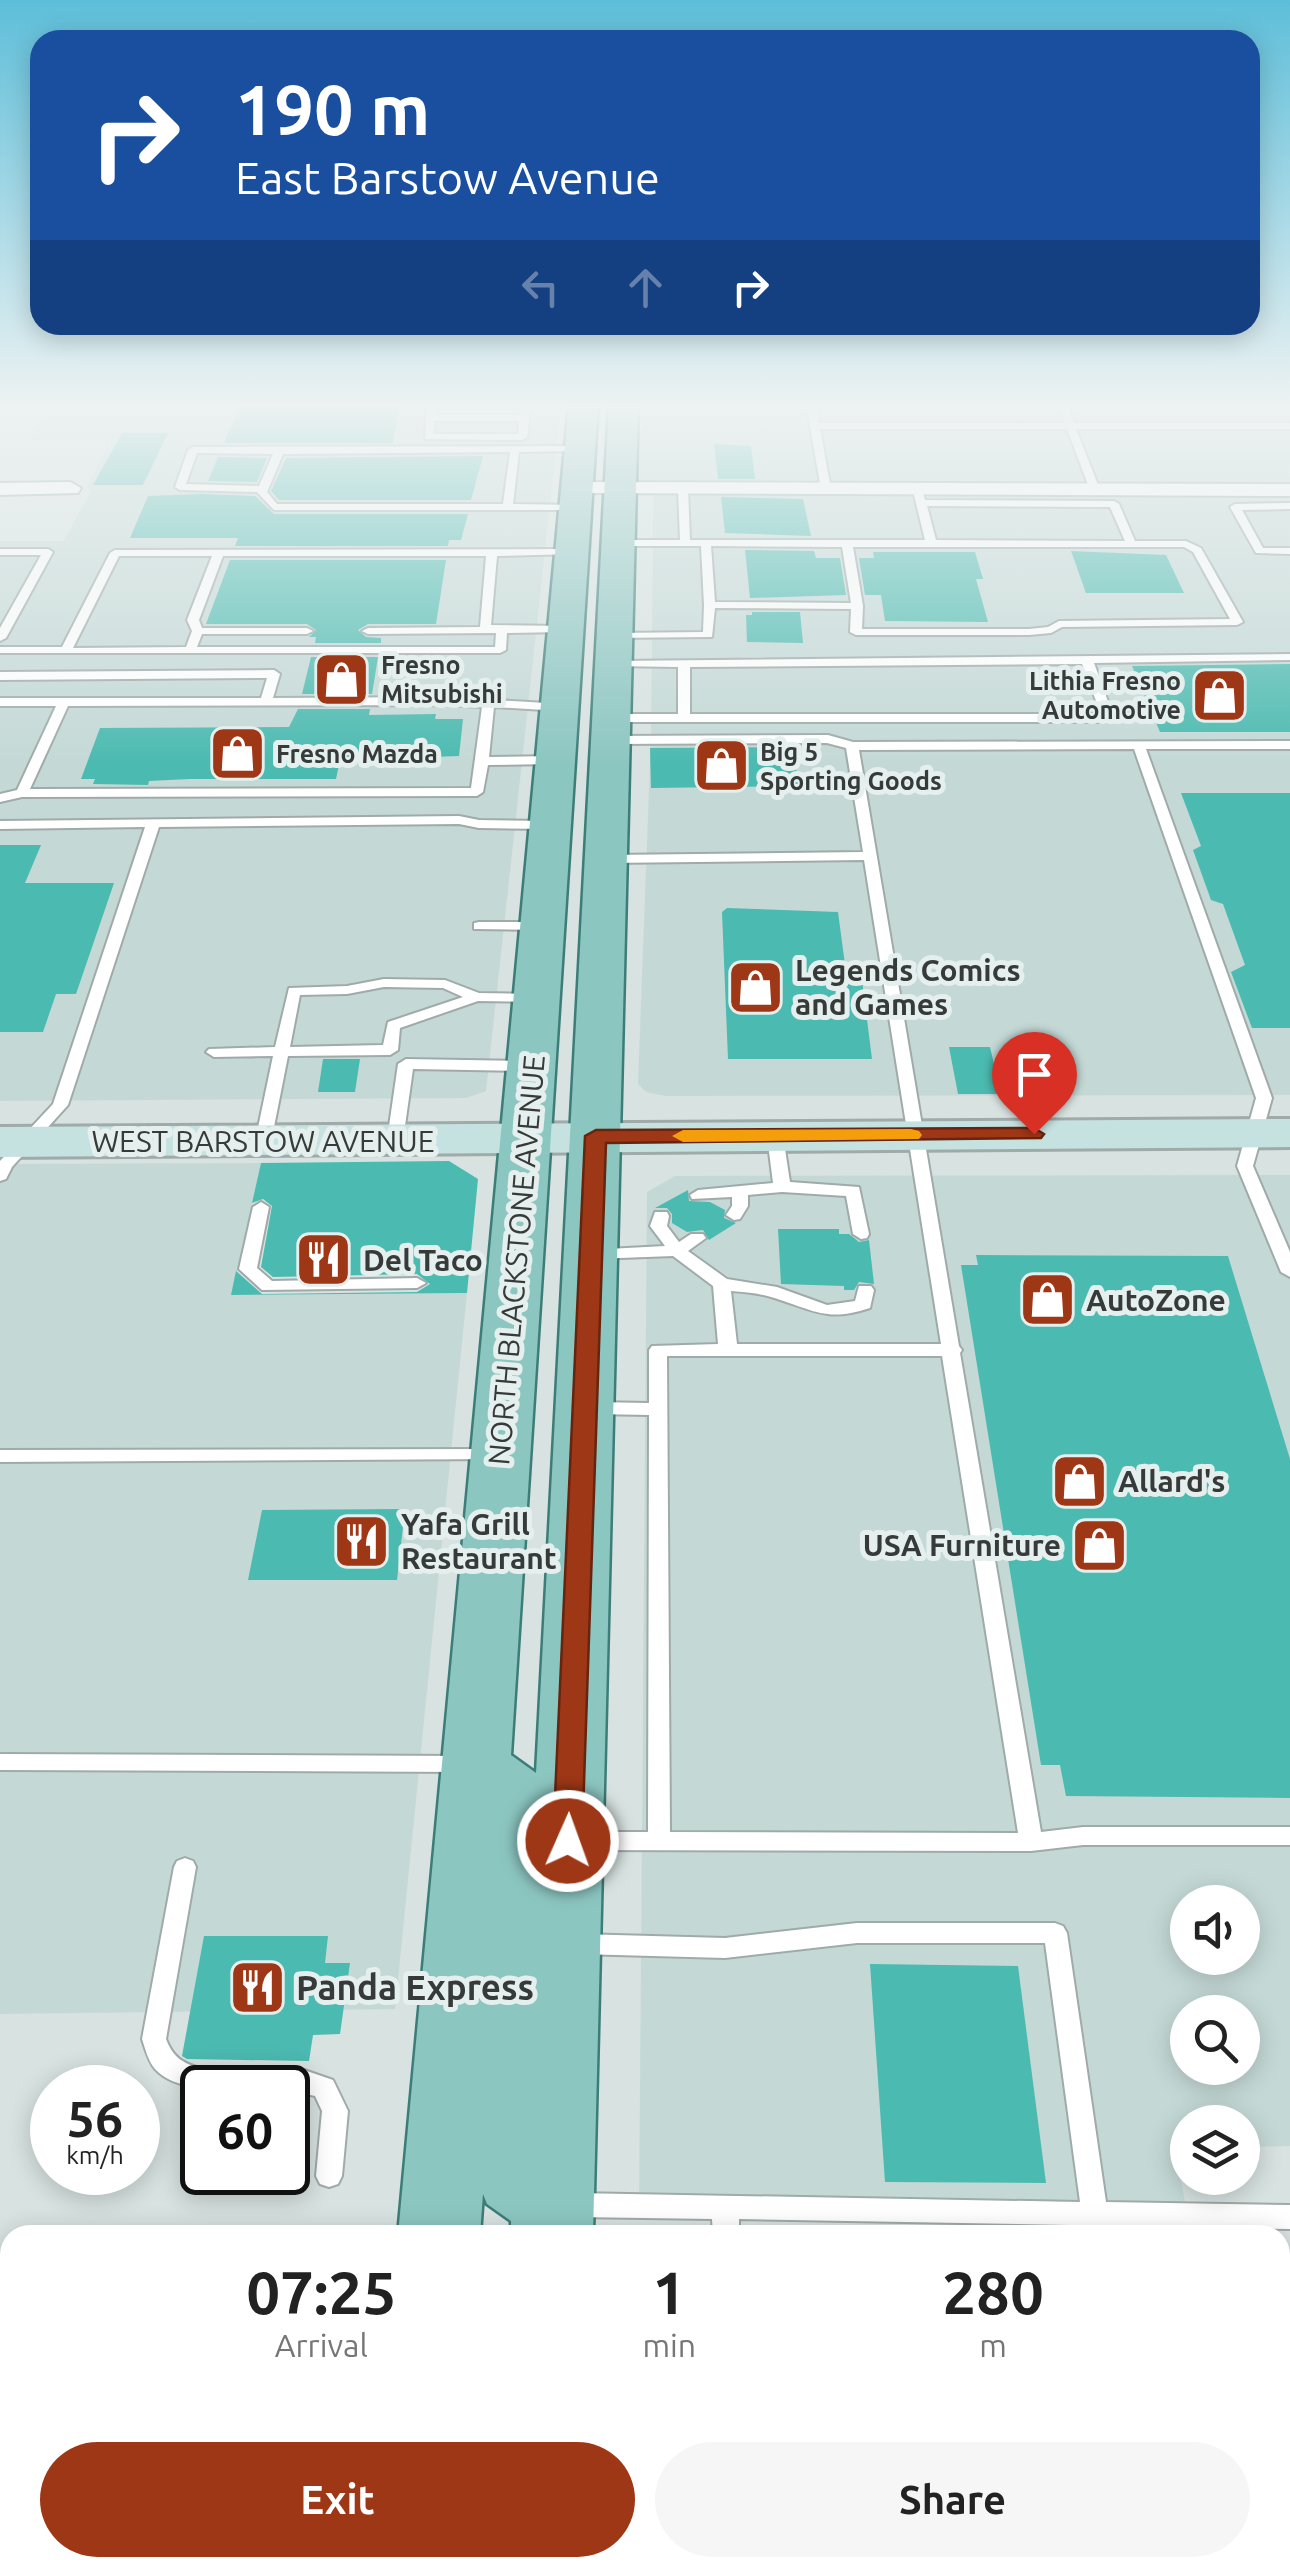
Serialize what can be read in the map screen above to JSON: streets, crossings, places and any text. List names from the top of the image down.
{
  "streets": {
    "main road": ["WEST BARSTOW AVENUE", "NORTH BLACKSTONE AVENUE"]
  },
  "crossings": [
    ["WEST BARSTOW AVENUE", "NORTH BLACKSTONE AVENUE"]
  ],
  "places": {
    "shop": [
      "Fresno Mitsubishi",
      "Lithia Fresno Automotive",
      "Fresno Mazda",
      "Big 5 Sporting Goods",
      "Legends Comics and Games",
      "AutoZone",
      "Allard's",
      "USA Furniture"
    ],
    "restaurant": ["Del Taco", "Yafa Grill Restaurant", "Panda Express"]
  },
  "page": {
    "turn": ["190 m", "East Barstow Avenue"],
    "speed": "56 km/h",
    "limit": "60",
    "eta": [
      "07:25",
      "Arrival",
      "1",
      "min",
      "280",
      "m"
    ],
    "buttons": ["Exit", "Share"]
  }
}
